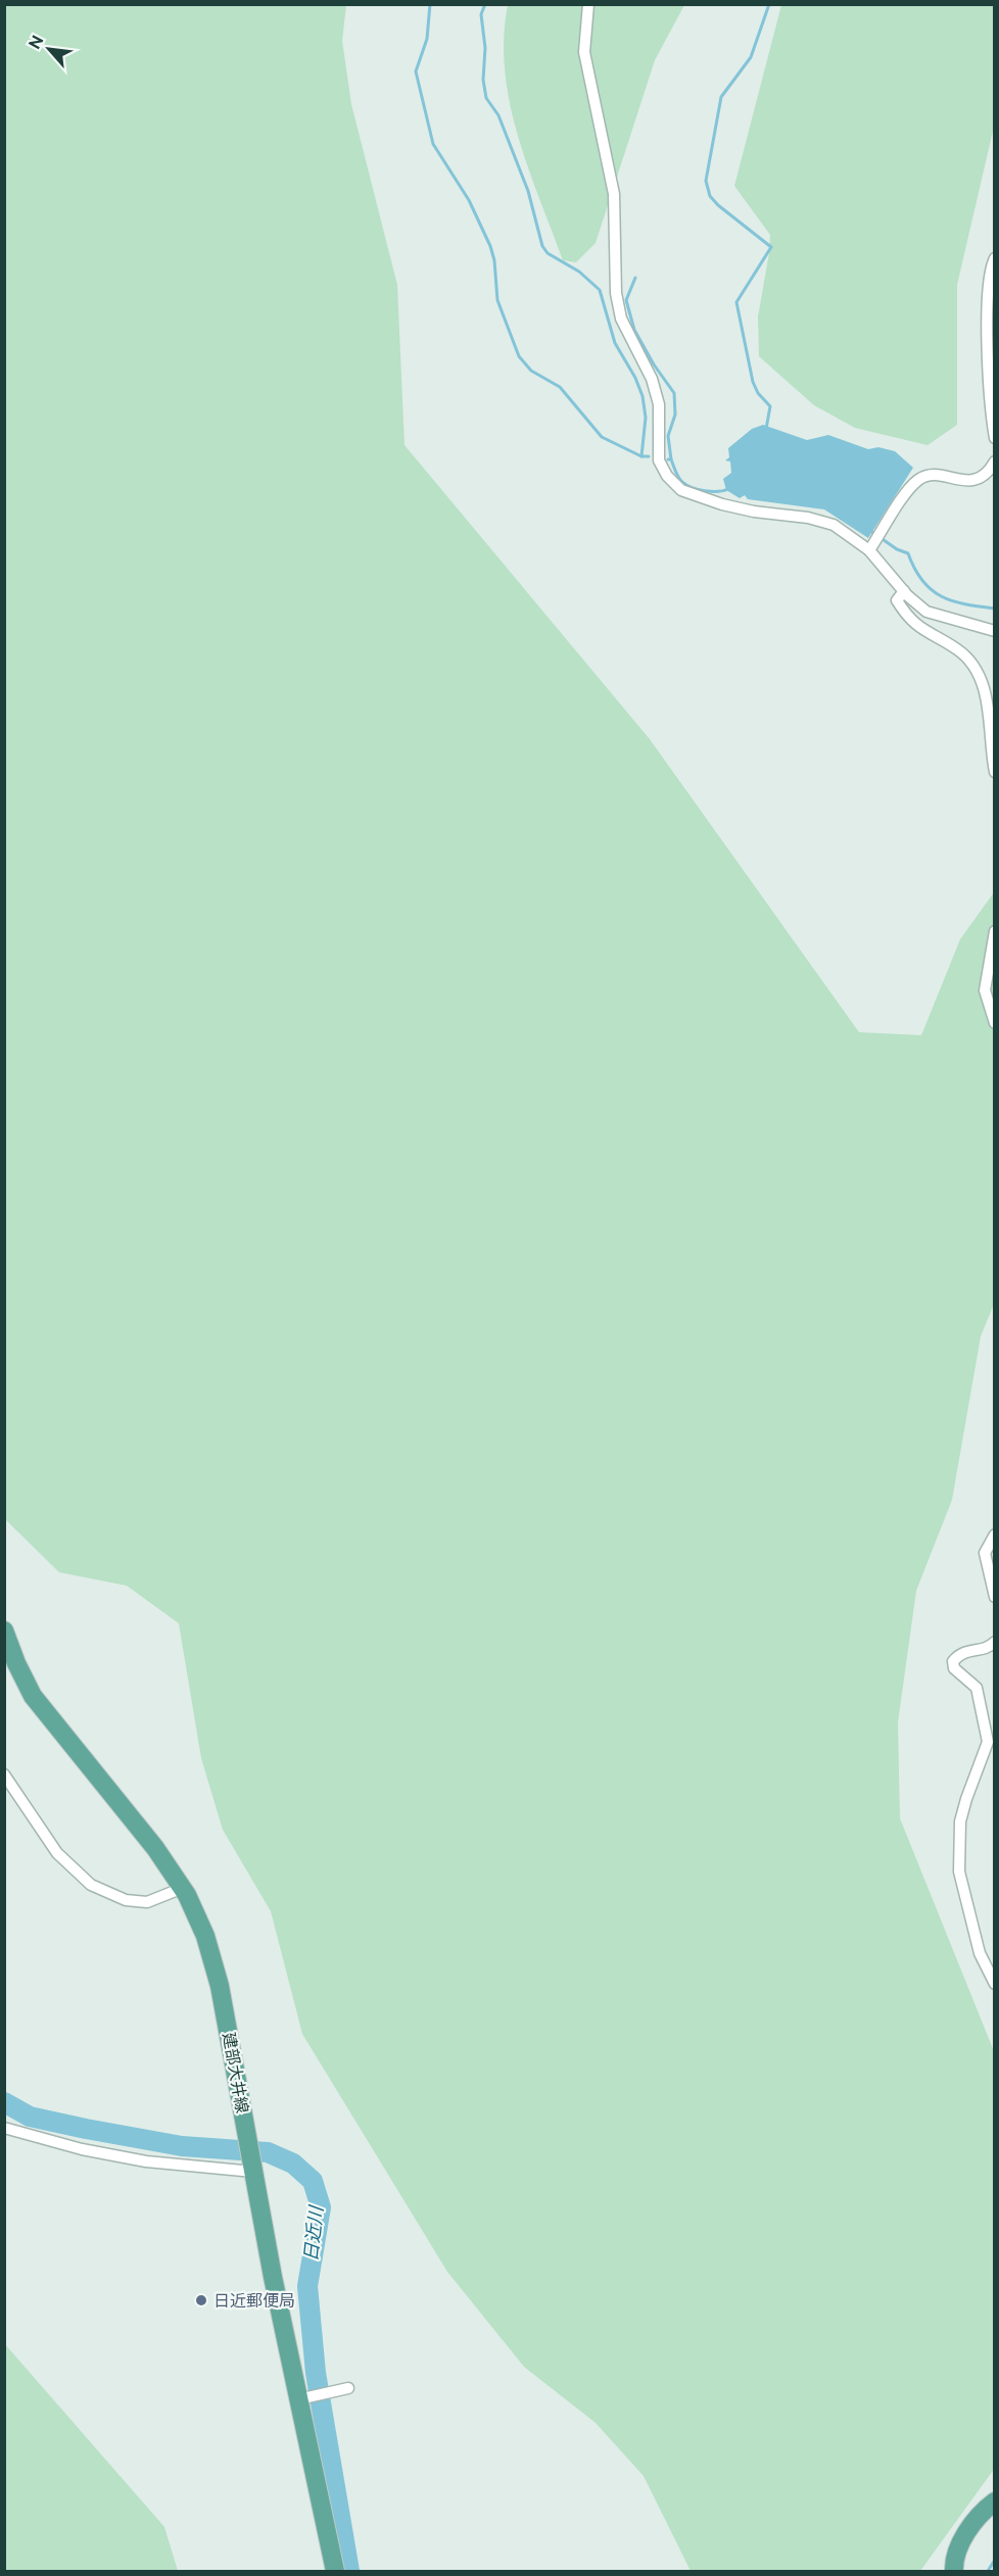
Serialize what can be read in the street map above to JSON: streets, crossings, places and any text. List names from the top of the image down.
{
  "streets": {
    "main road": ["建部大井線"]
  },
  "water": ["日近川"],
  "places": ["日近郵便局"],
  "north": "top left"
}
